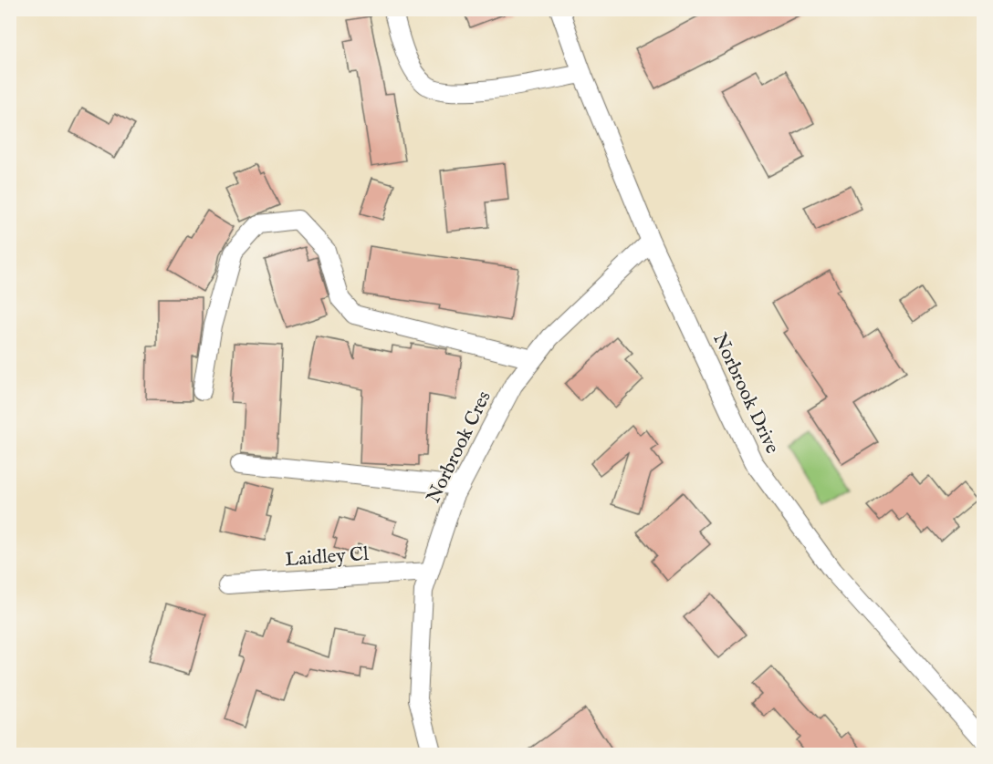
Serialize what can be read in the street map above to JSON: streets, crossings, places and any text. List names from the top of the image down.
{
  "streets": {
    "street": ["Norbrook Drive", "Norbrook Cres", "Laidley Cl"]
  },
  "crossings": [
    ["Norbrook Drive", "Norbrook Cres"],
    ["Norbrook Cres", "Laidley Cl"]
  ]
}
